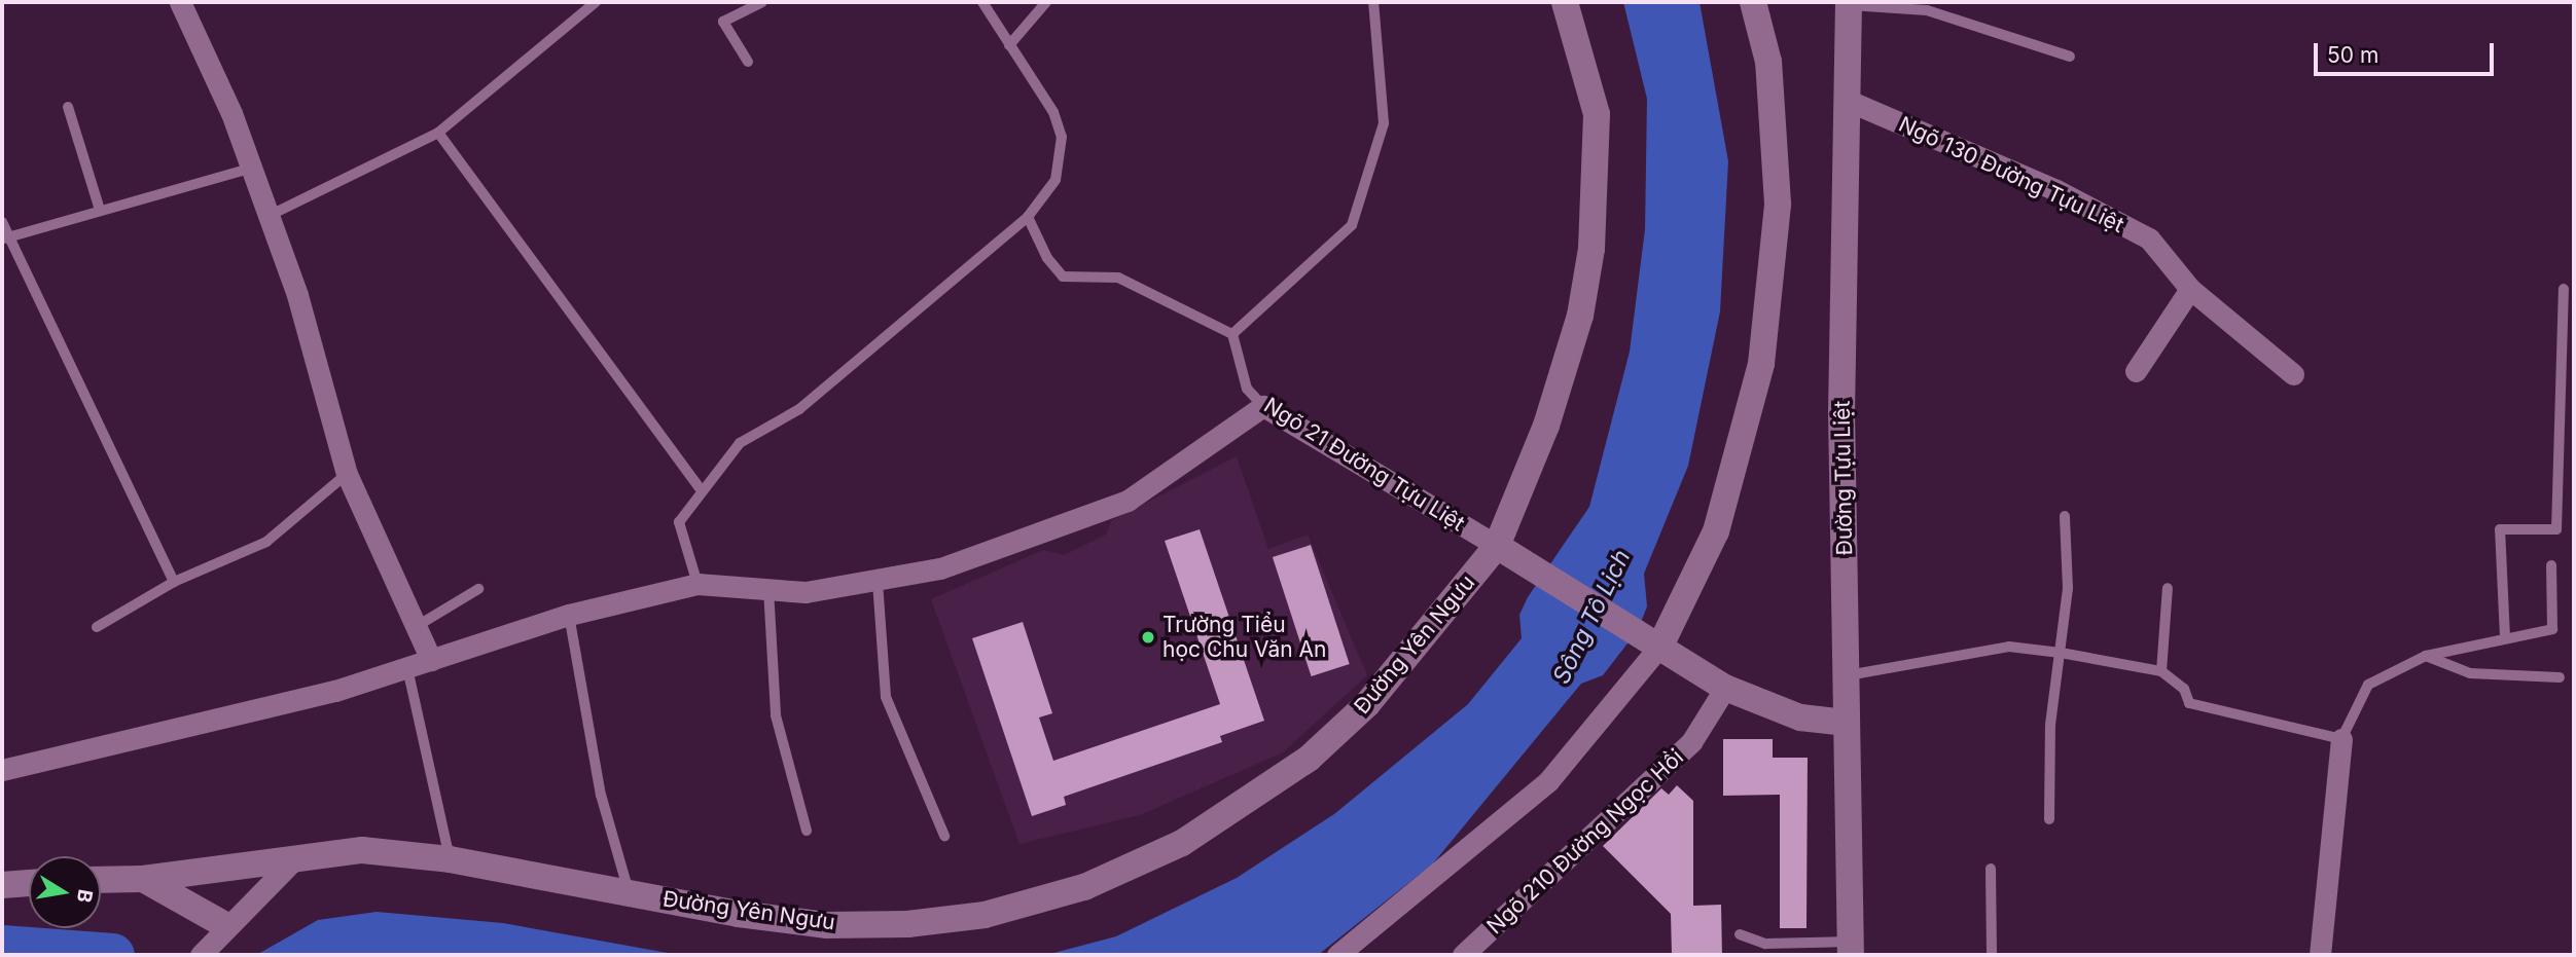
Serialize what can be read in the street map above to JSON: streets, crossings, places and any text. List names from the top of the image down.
{
  "streets": {
    "street": [
      "Ngõ 130 Đường Tựu Liệt",
      "Ngõ 21 Đường Tựu Liệt",
      "Đường Tựu Liệt",
      "Đường Yên Ngưu",
      "Ngõ 210 Đường Ngọc Hồi"
    ]
  },
  "crossings": [
    ["Ngõ 130 Đường Tựu Liệt", "Đường Tựu Liệt"],
    ["Ngõ 21 Đường Tựu Liệt", "Đường Yên Ngưu"]
  ],
  "water": ["Sông Tô Lịch"],
  "places": ["Trường Tiểu học Chu Văn An"],
  "scale_bar": "50 m",
  "north": "right"
}
